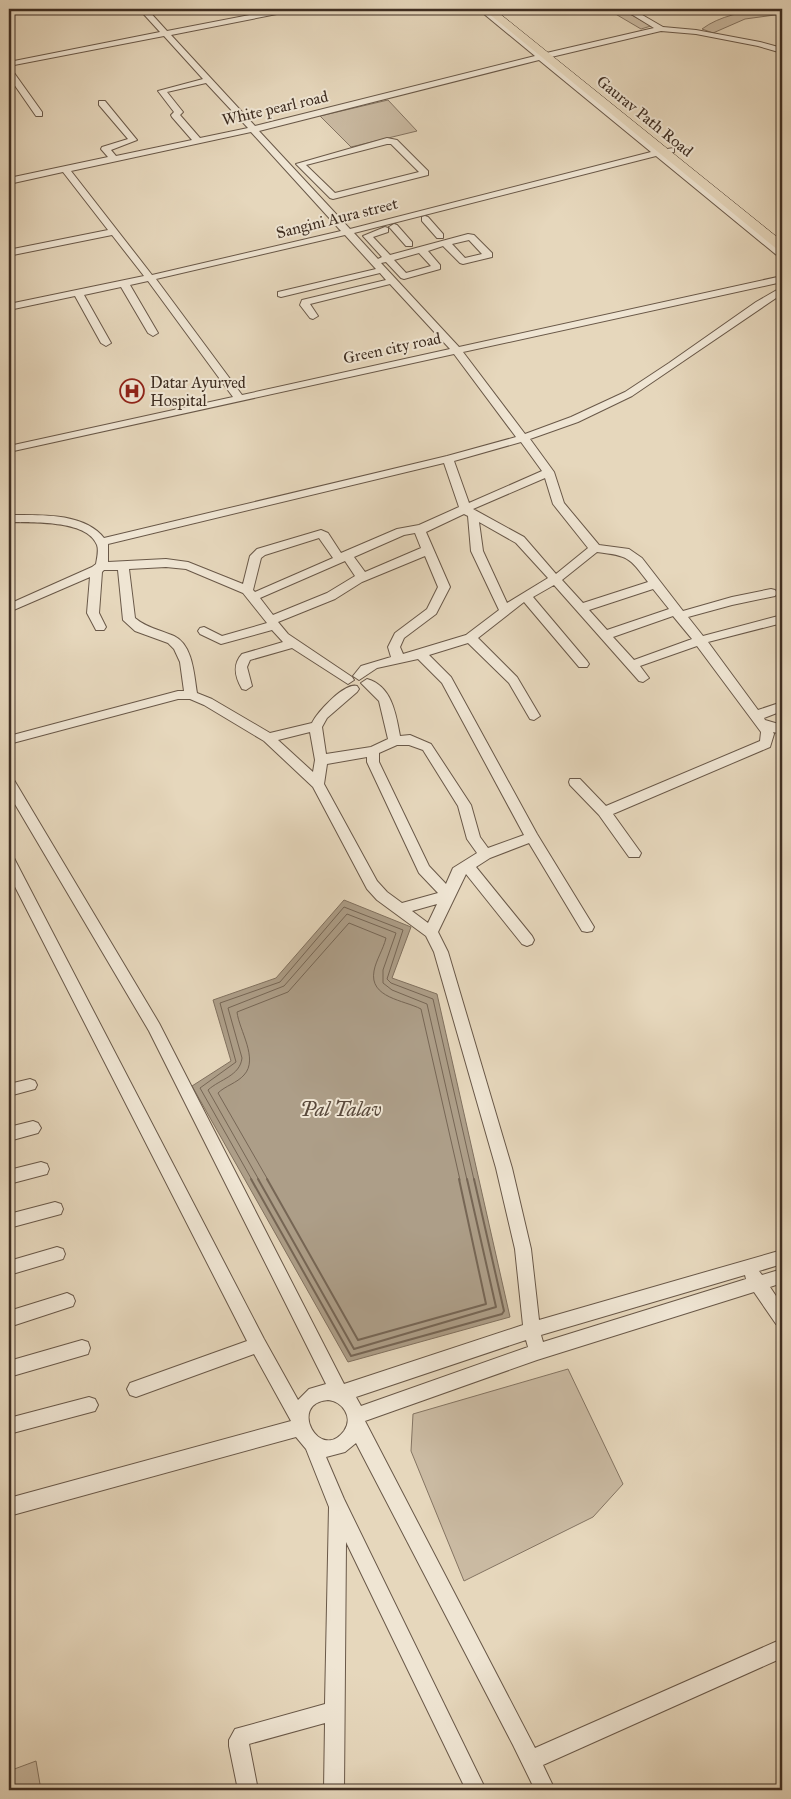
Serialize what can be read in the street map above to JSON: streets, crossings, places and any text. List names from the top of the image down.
{
  "streets": {
    "main road": ["Gaurav Path Road"],
    "street": ["White pearl road", "Sangini Aura street", "Green city road"]
  },
  "crossings": [
    ["White pearl road", "Gaurav Path Road"],
    ["Gaurav Path Road", "Sangini Aura street"]
  ],
  "water": ["Pal Talav"],
  "places": {
    "hospital": ["Datar Ayurved Hospital"]
  }
}
